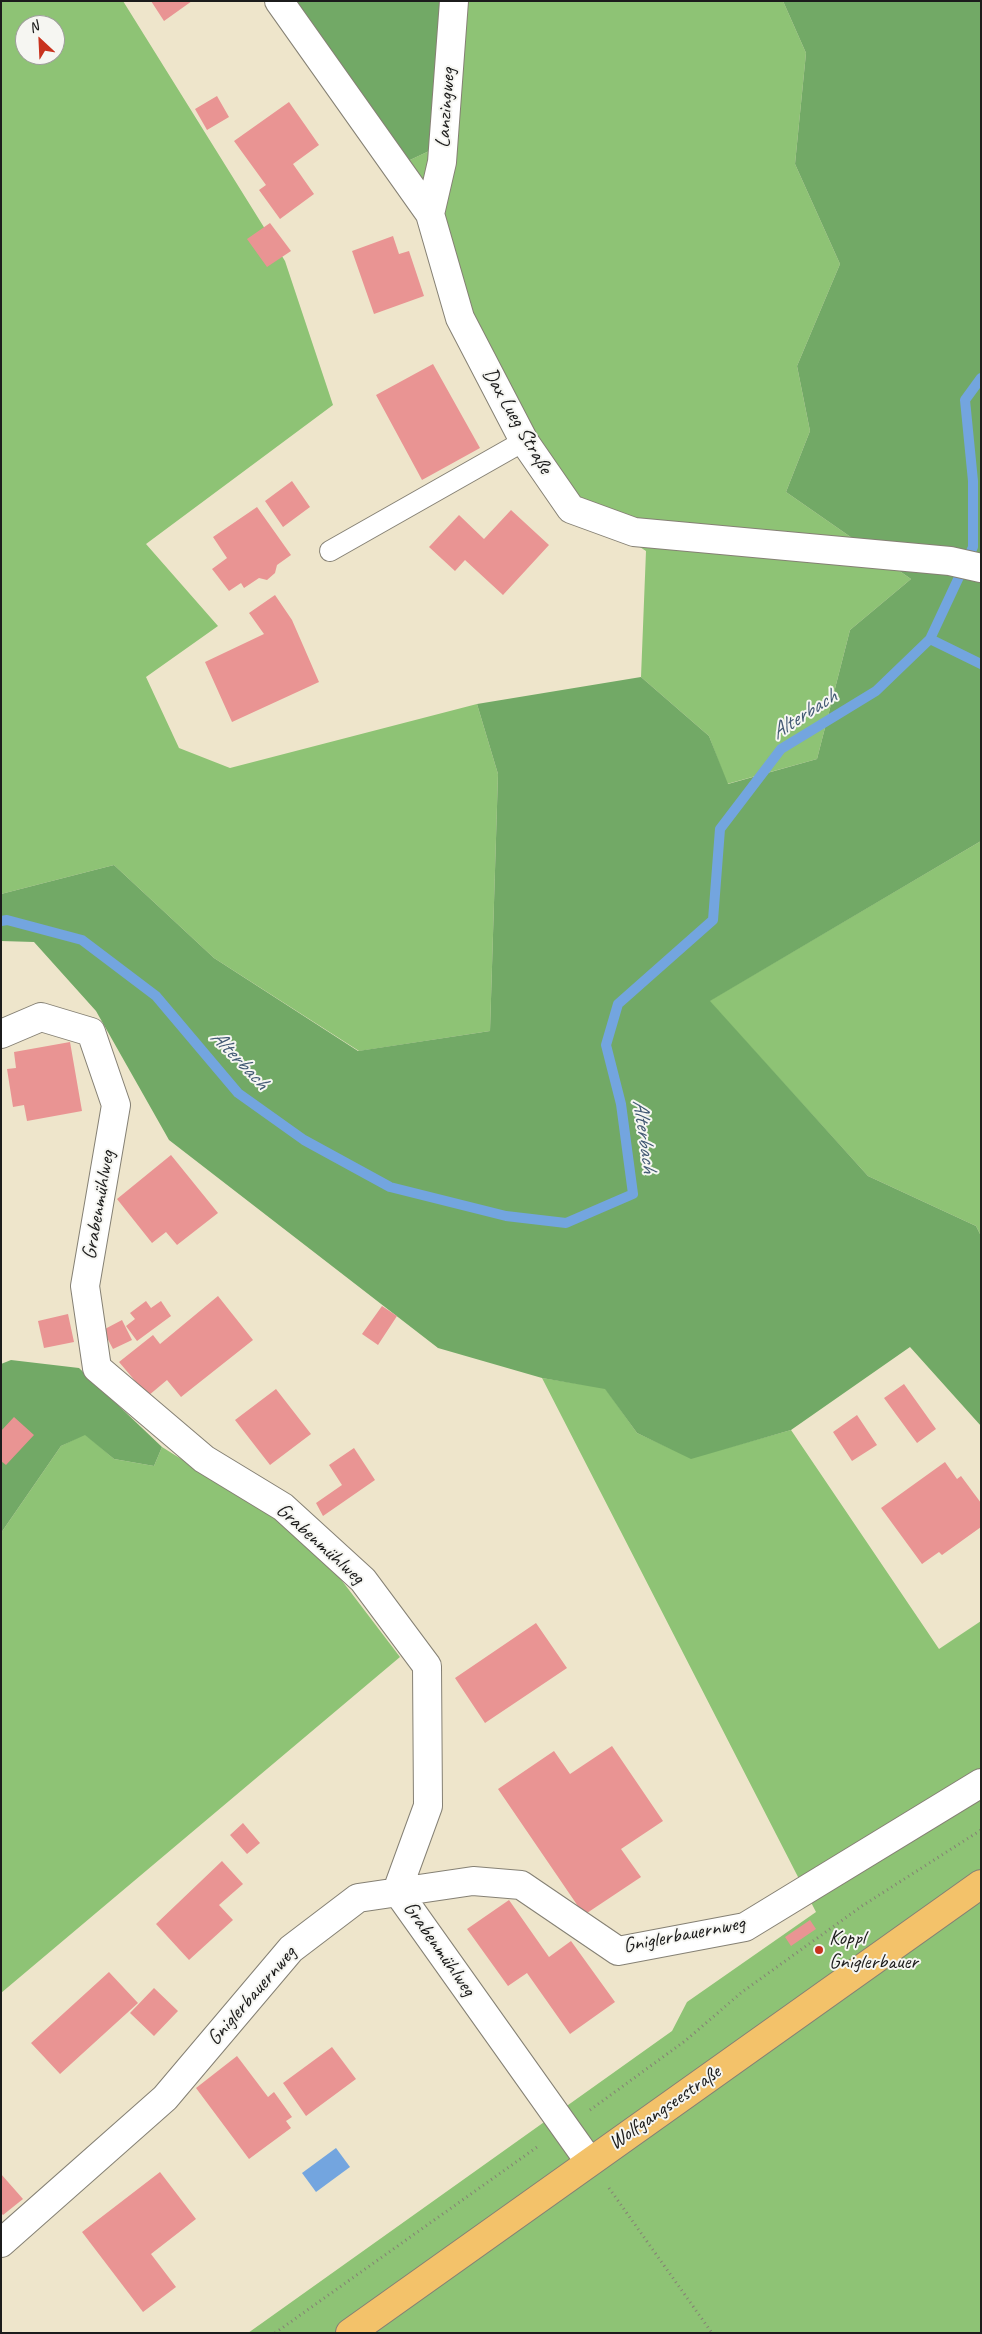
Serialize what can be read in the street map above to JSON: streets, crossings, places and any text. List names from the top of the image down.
{
  "streets": {
    "main road": ["Wolfgangseestraße"],
    "street": [
      "Lanzingweg",
      "Dax Lueg Straße",
      "Grabenmühlweg",
      "Gniglerbauernweg"
    ]
  },
  "crossings": [
    ["Lanzingweg", "Dax Lueg Straße"],
    ["Grabenmühlweg", "Gniglerbauernweg"],
    ["Grabenmühlweg", "Wolfgangseestraße"]
  ],
  "water": ["Alterbach"],
  "places": ["Koppl Gniglerbauer"],
  "north": "top left"
}
